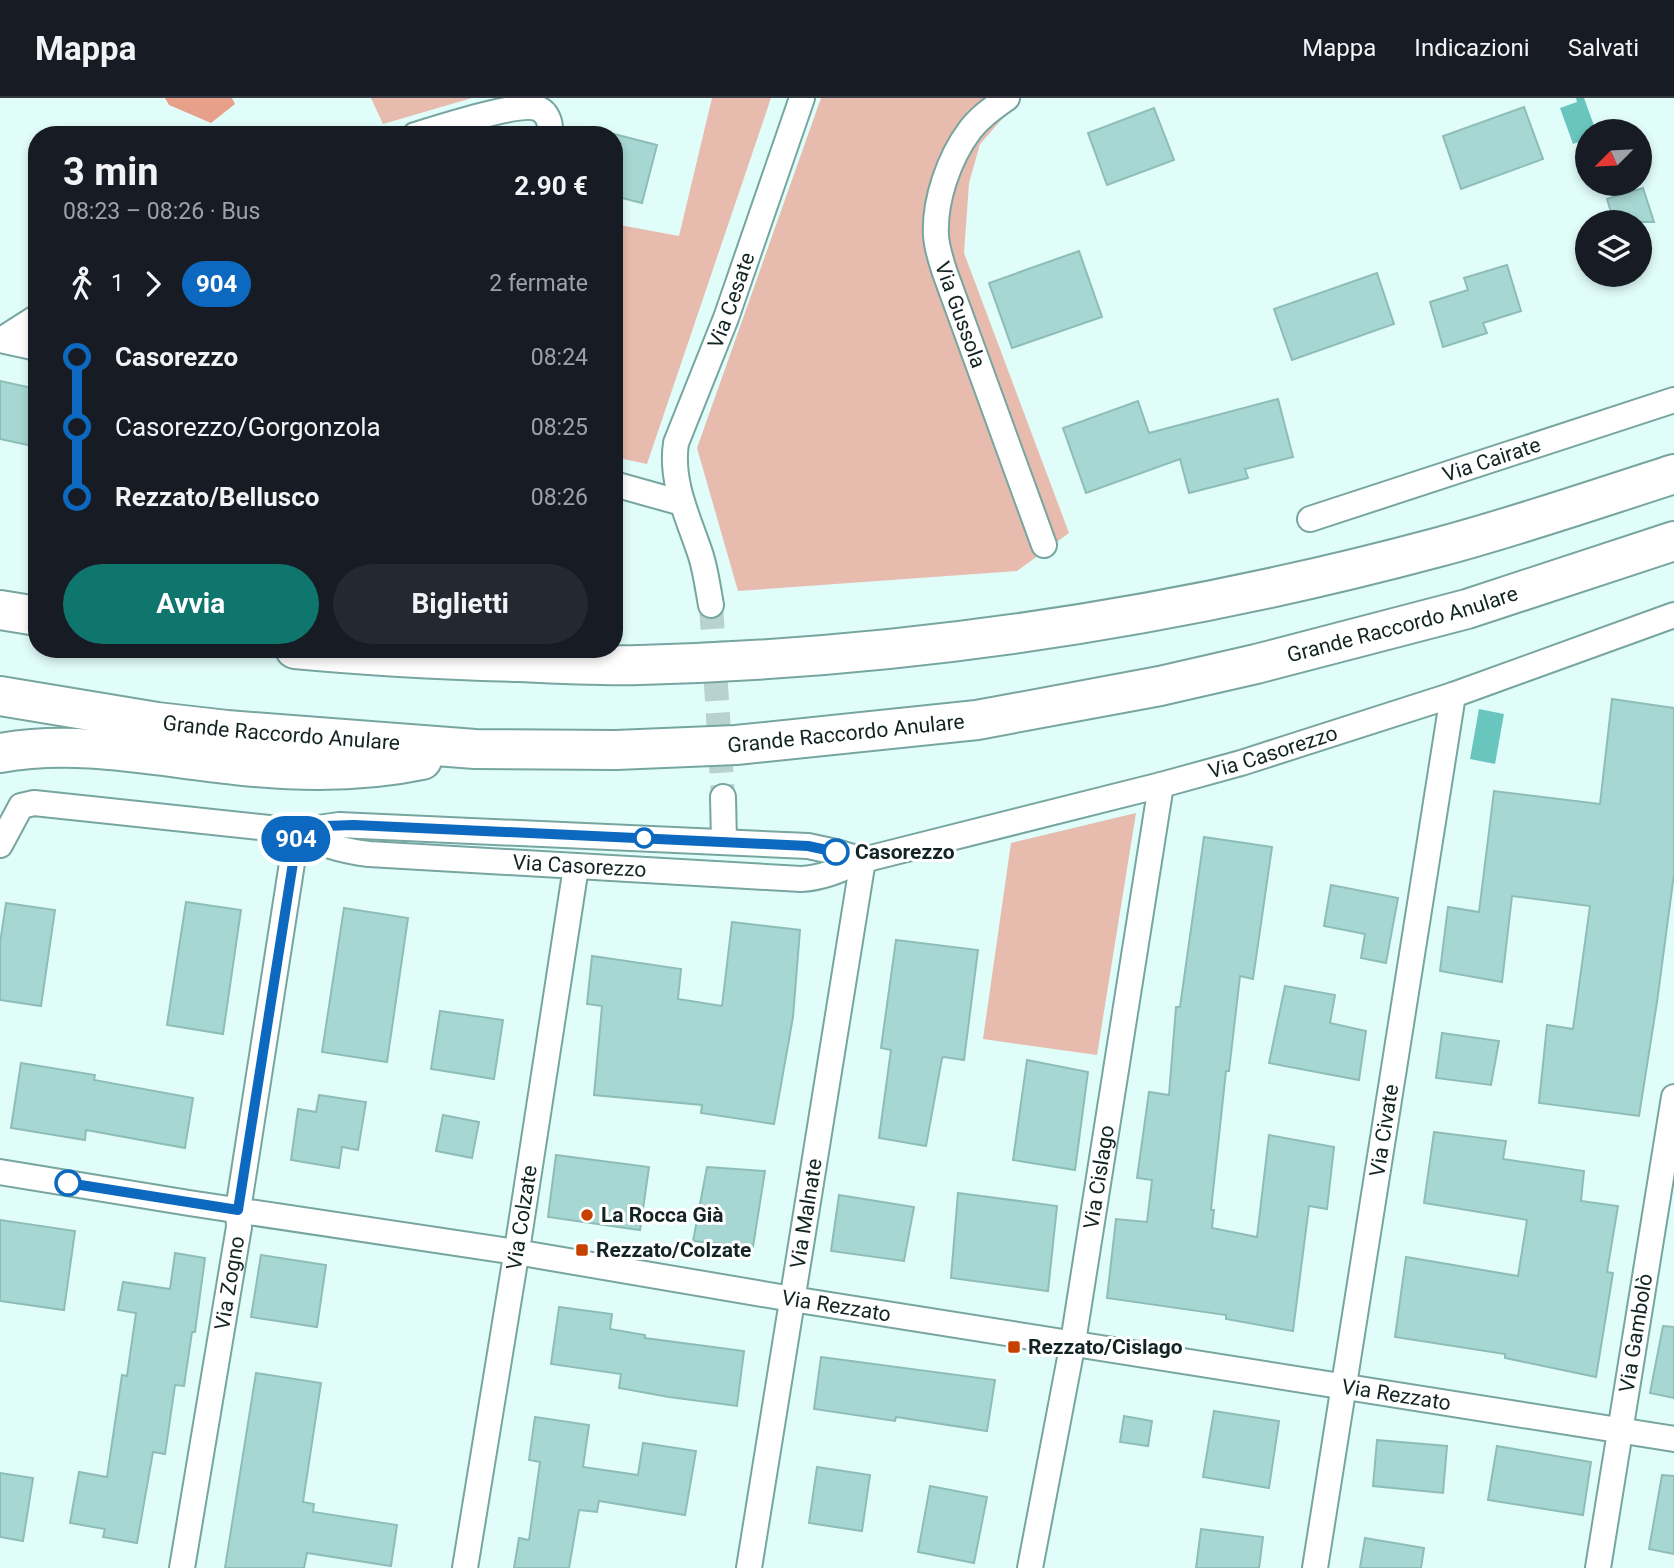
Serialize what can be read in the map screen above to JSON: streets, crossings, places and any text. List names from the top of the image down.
{
  "streets": {
    "highway": ["Grande Raccordo Anulare"],
    "street": [
      "Via Cesate",
      "Via Gussola",
      "Via Cairate",
      "Via Casorezzo",
      "Via Civate",
      "Via Cislago",
      "Via Malnate",
      "Via Colzate",
      "Via Zogno",
      "Via Rezzato",
      "Via Gambolò"
    ]
  },
  "crossings": [
    ["Via Casorezzo", "Via Civate"],
    ["Via Casorezzo", "Via Cislago"],
    ["Via Casorezzo", "Via Malnate"],
    ["Via Casorezzo", "Via Colzate"],
    ["Via Casorezzo", "Via Zogno"],
    ["Via Civate", "Via Rezzato"],
    ["Via Cislago", "Via Rezzato"],
    ["Via Malnate", "Via Rezzato"],
    ["Via Colzate", "Via Rezzato"],
    ["Via Zogno", "Via Rezzato"],
    ["Via Rezzato", "Via Gambolò"]
  ],
  "places": {
    "other": ["Casorezzo", "La Rocca Già"],
    "transit": ["Rezzato/Colzate", "Rezzato/Cislago"]
  },
  "lines": ["bus line 904"],
  "north": "bottom left",
  "page": {
    "header": "Mappa",
    "nav": ["Mappa", "Indicazioni", "Salvati"],
    "on_map": "904",
    "heading": ["3 min", "08:23 – 08:26 · Bus", "2.90 €"],
    "legs": ["1", "904", "2 fermate"],
    "list": [
      {
        "name": "Casorezzo",
        "value": "08:24"
      },
      {
        "name": "Casorezzo/Gorgonzola",
        "value": "08:25"
      },
      {
        "name": "Rezzato/Bellusco",
        "value": "08:26"
      }
    ],
    "buttons": ["Avvia", "Biglietti"]
  }
}
